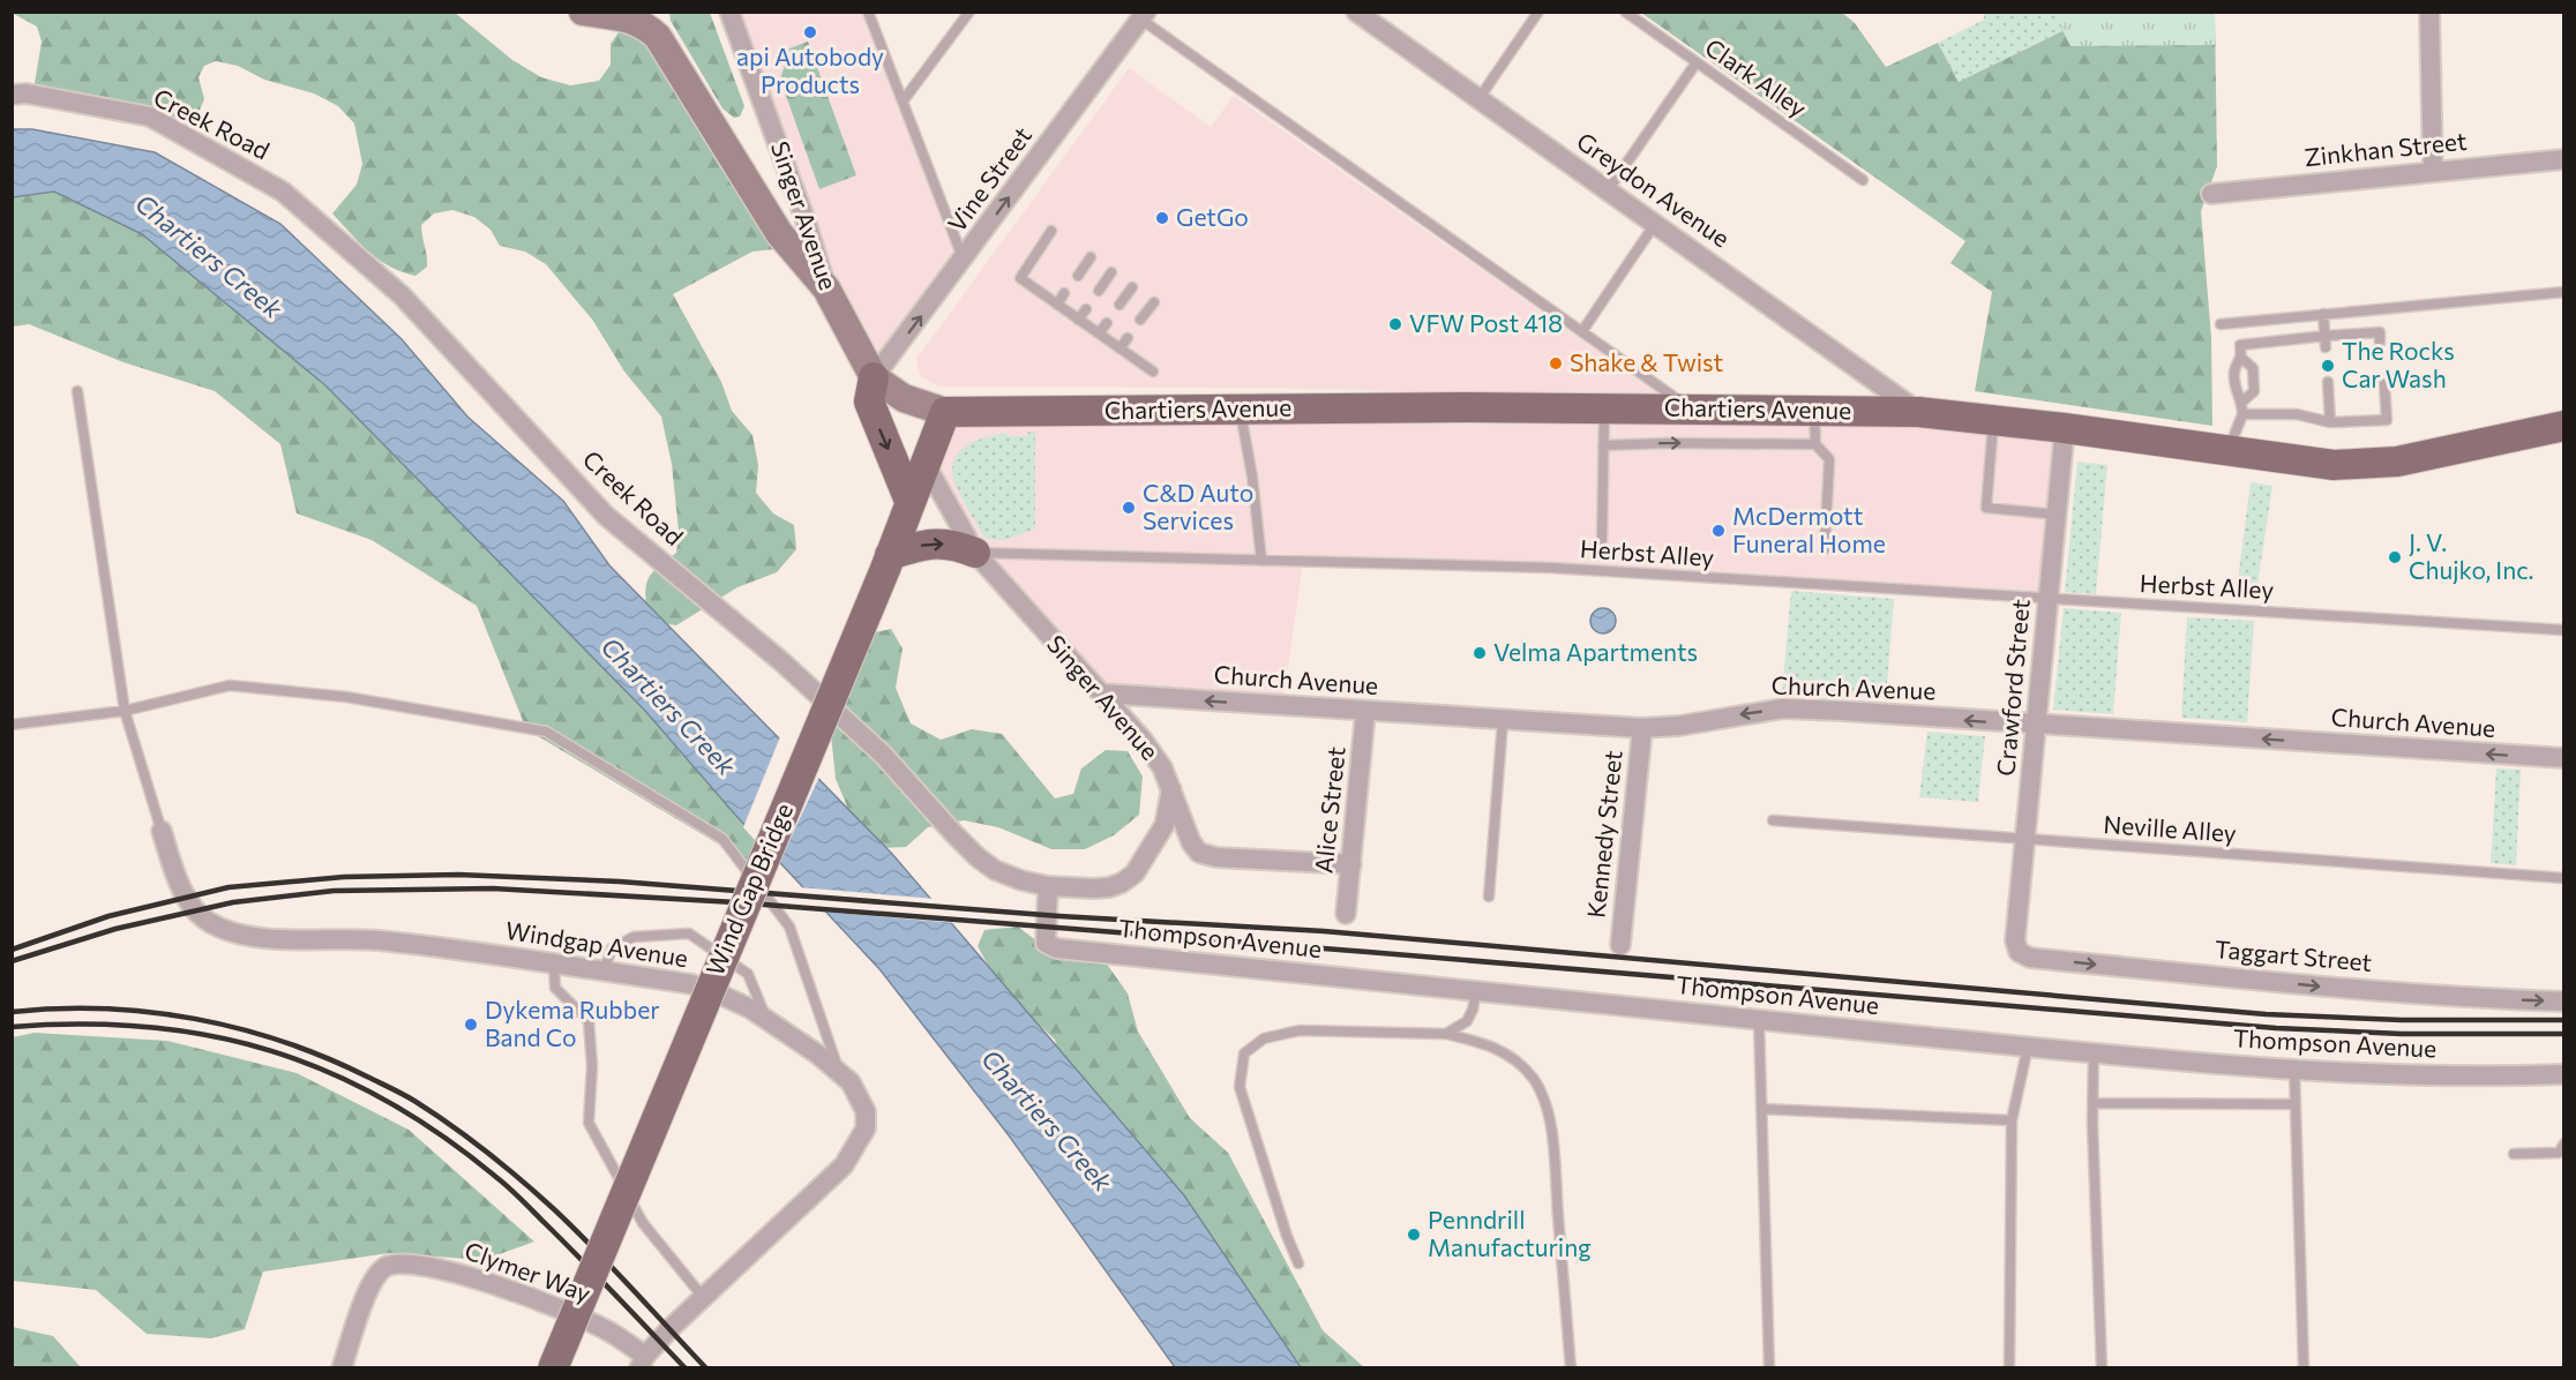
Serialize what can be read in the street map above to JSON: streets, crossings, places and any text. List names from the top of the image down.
{
  "streets": {
    "main road": ["Chartiers Avenue", "Wind Gap Bridge"],
    "street": [
      "Creek Road",
      "Zinkhan Street",
      "Vine Street",
      "Greydon Avenue",
      "Singer Avenue",
      "Church Avenue",
      "Crawford Street",
      "Alice Street",
      "Kennedy Street",
      "Thompson Avenue",
      "Windgap Avenue",
      "Taggart Street",
      "Clymer Way"
    ],
    "lane": ["Clark Alley", "Herbst Alley", "Neville Alley"]
  },
  "crossings": [
    ["Creek Road", "Singer Avenue"],
    ["Creek Road", "Thompson Avenue"],
    ["Vine Street", "Singer Avenue"],
    ["Greydon Avenue", "Chartiers Avenue"],
    ["Singer Avenue", "Chartiers Avenue"],
    ["Singer Avenue", "Herbst Alley"],
    ["Singer Avenue", "Church Avenue"],
    ["Singer Avenue", "Alice Street"],
    ["Singer Avenue", "Wind Gap Bridge"],
    ["Chartiers Avenue", "Crawford Street"],
    ["Chartiers Avenue", "Wind Gap Bridge"],
    ["Herbst Alley", "Crawford Street"],
    ["Church Avenue", "Crawford Street"],
    ["Church Avenue", "Alice Street"],
    ["Church Avenue", "Kennedy Street"],
    ["Crawford Street", "Neville Alley"],
    ["Crawford Street", "Taggart Street"],
    ["Windgap Avenue", "Clymer Way"]
  ],
  "one_way": ["Vine Street", "Church Avenue", "Taggart Street"],
  "water": ["Chartiers Creek"],
  "places": [
    "api Autobody Products",
    "GetGo",
    "VFW Post 418",
    "Shake & Twist",
    "The Rocks Car Wash",
    "C&D Auto Services",
    "McDermott Funeral Home",
    "J. V. Chujko, Inc.",
    "Velma Apartments",
    "Dykema Rubber Band Co",
    "Penndrill Manufacturing"
  ]
}
